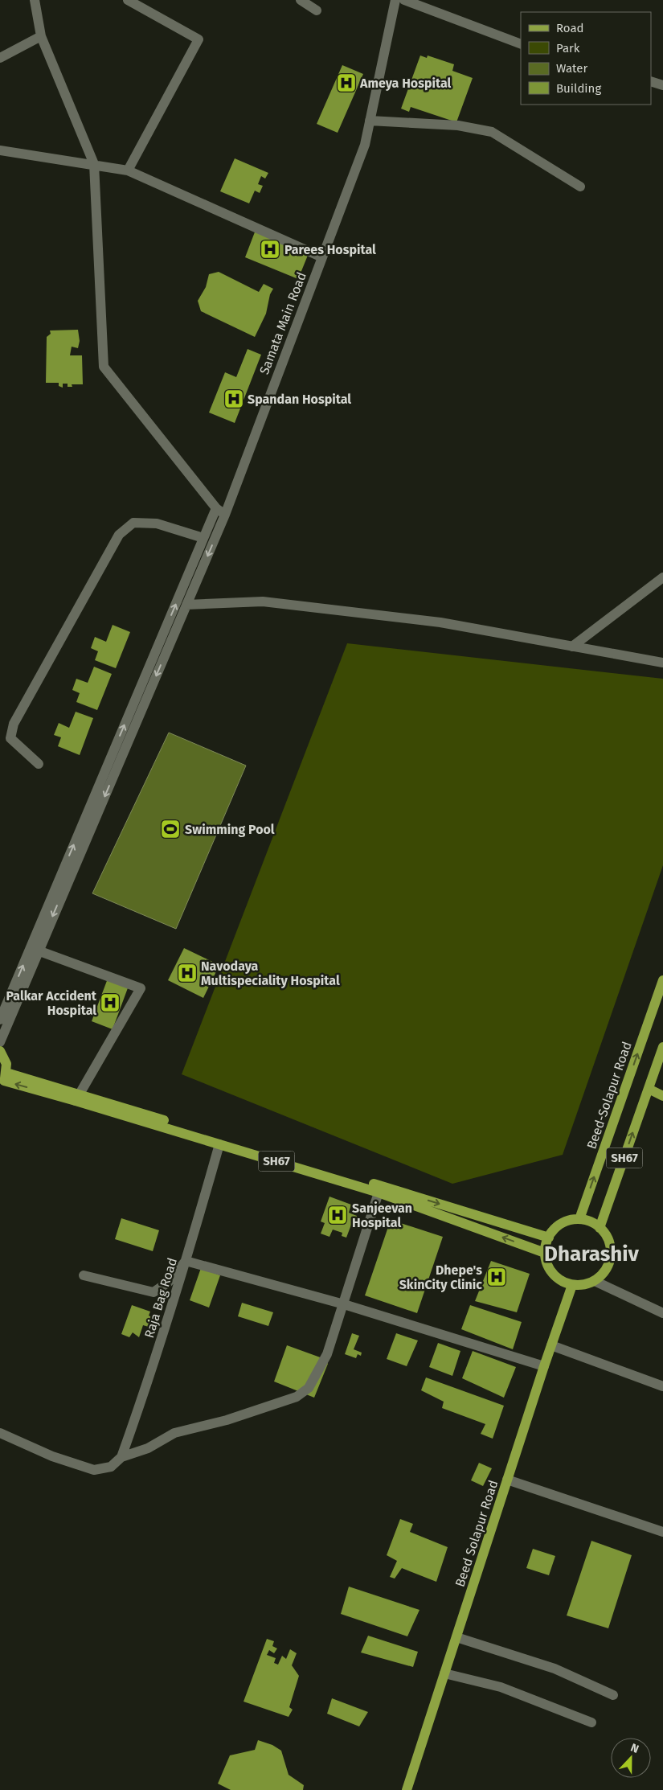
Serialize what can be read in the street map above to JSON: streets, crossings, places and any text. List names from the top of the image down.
{
  "streets": {
    "main road": ["Beed-Solapur Road", "SH67", "Beed Solapur Road"],
    "street": ["Samata Main Road", "Raja Bag Road"]
  },
  "crossings": [
    ["Beed-Solapur Road", "SH67"],
    ["Beed-Solapur Road", "Beed Solapur Road"],
    ["SH67", "Raja Bag Road"],
    ["SH67", "Beed Solapur Road"]
  ],
  "districts": ["Dharashiv"],
  "places": {
    "hospital": [
      "Ameya Hospital",
      "Parees Hospital",
      "Spandan Hospital",
      "Navodaya Multispeciality Hospital",
      "Palkar Accident Hospital",
      "Sanjeevan Hospital",
      "Dhepe's SkinCity Clinic"
    ],
    "sports": ["Swimming Pool"]
  },
  "legend": [
    "Road",
    "Park",
    "Water",
    "Building"
  ],
  "north": "top"
}
